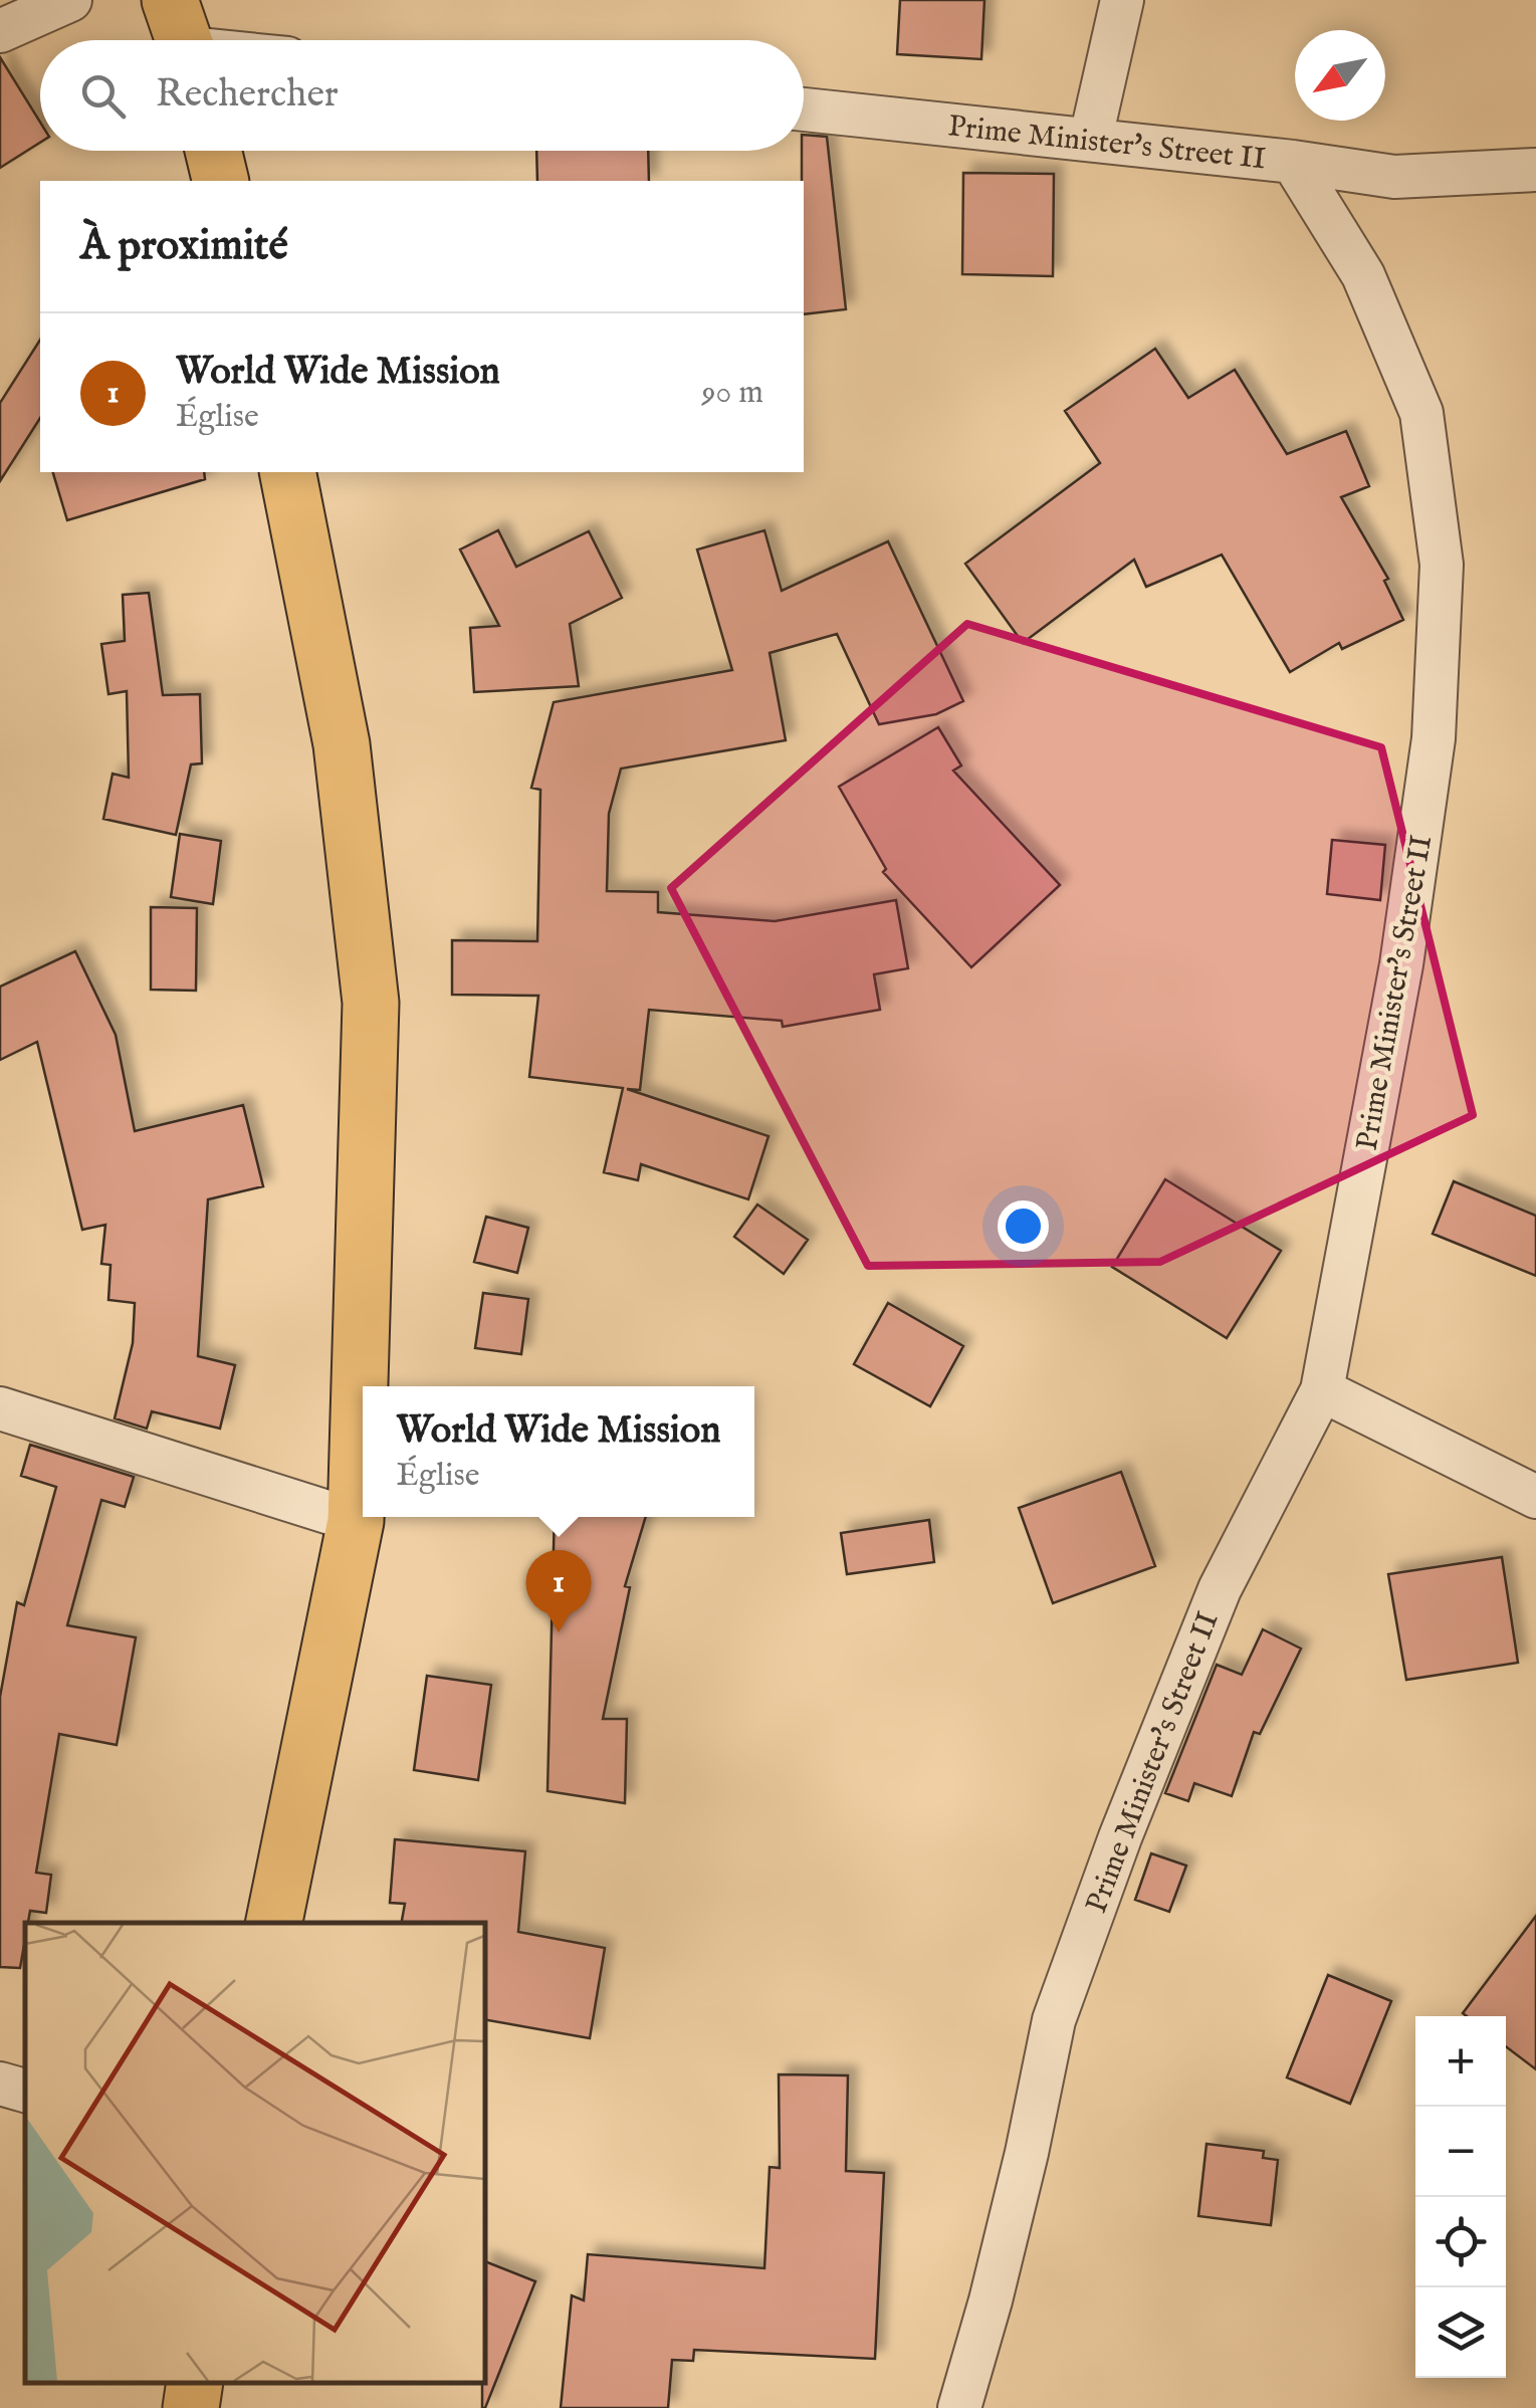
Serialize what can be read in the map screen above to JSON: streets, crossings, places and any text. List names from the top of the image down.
{
  "streets": {
    "street": ["Prime Minister's Street II"]
  },
  "north": "bottom left",
  "page": {
    "search": "Rechercher",
    "heading": "À proximité",
    "list": [
      {
        "mark": "1",
        "name": "World Wide Mission",
        "note": "Église",
        "value": "90 m"
      }
    ],
    "popup": ["World Wide Mission", "Église"],
    "pins": "1",
    "map_buttons": ["+", "−"]
  }
}
